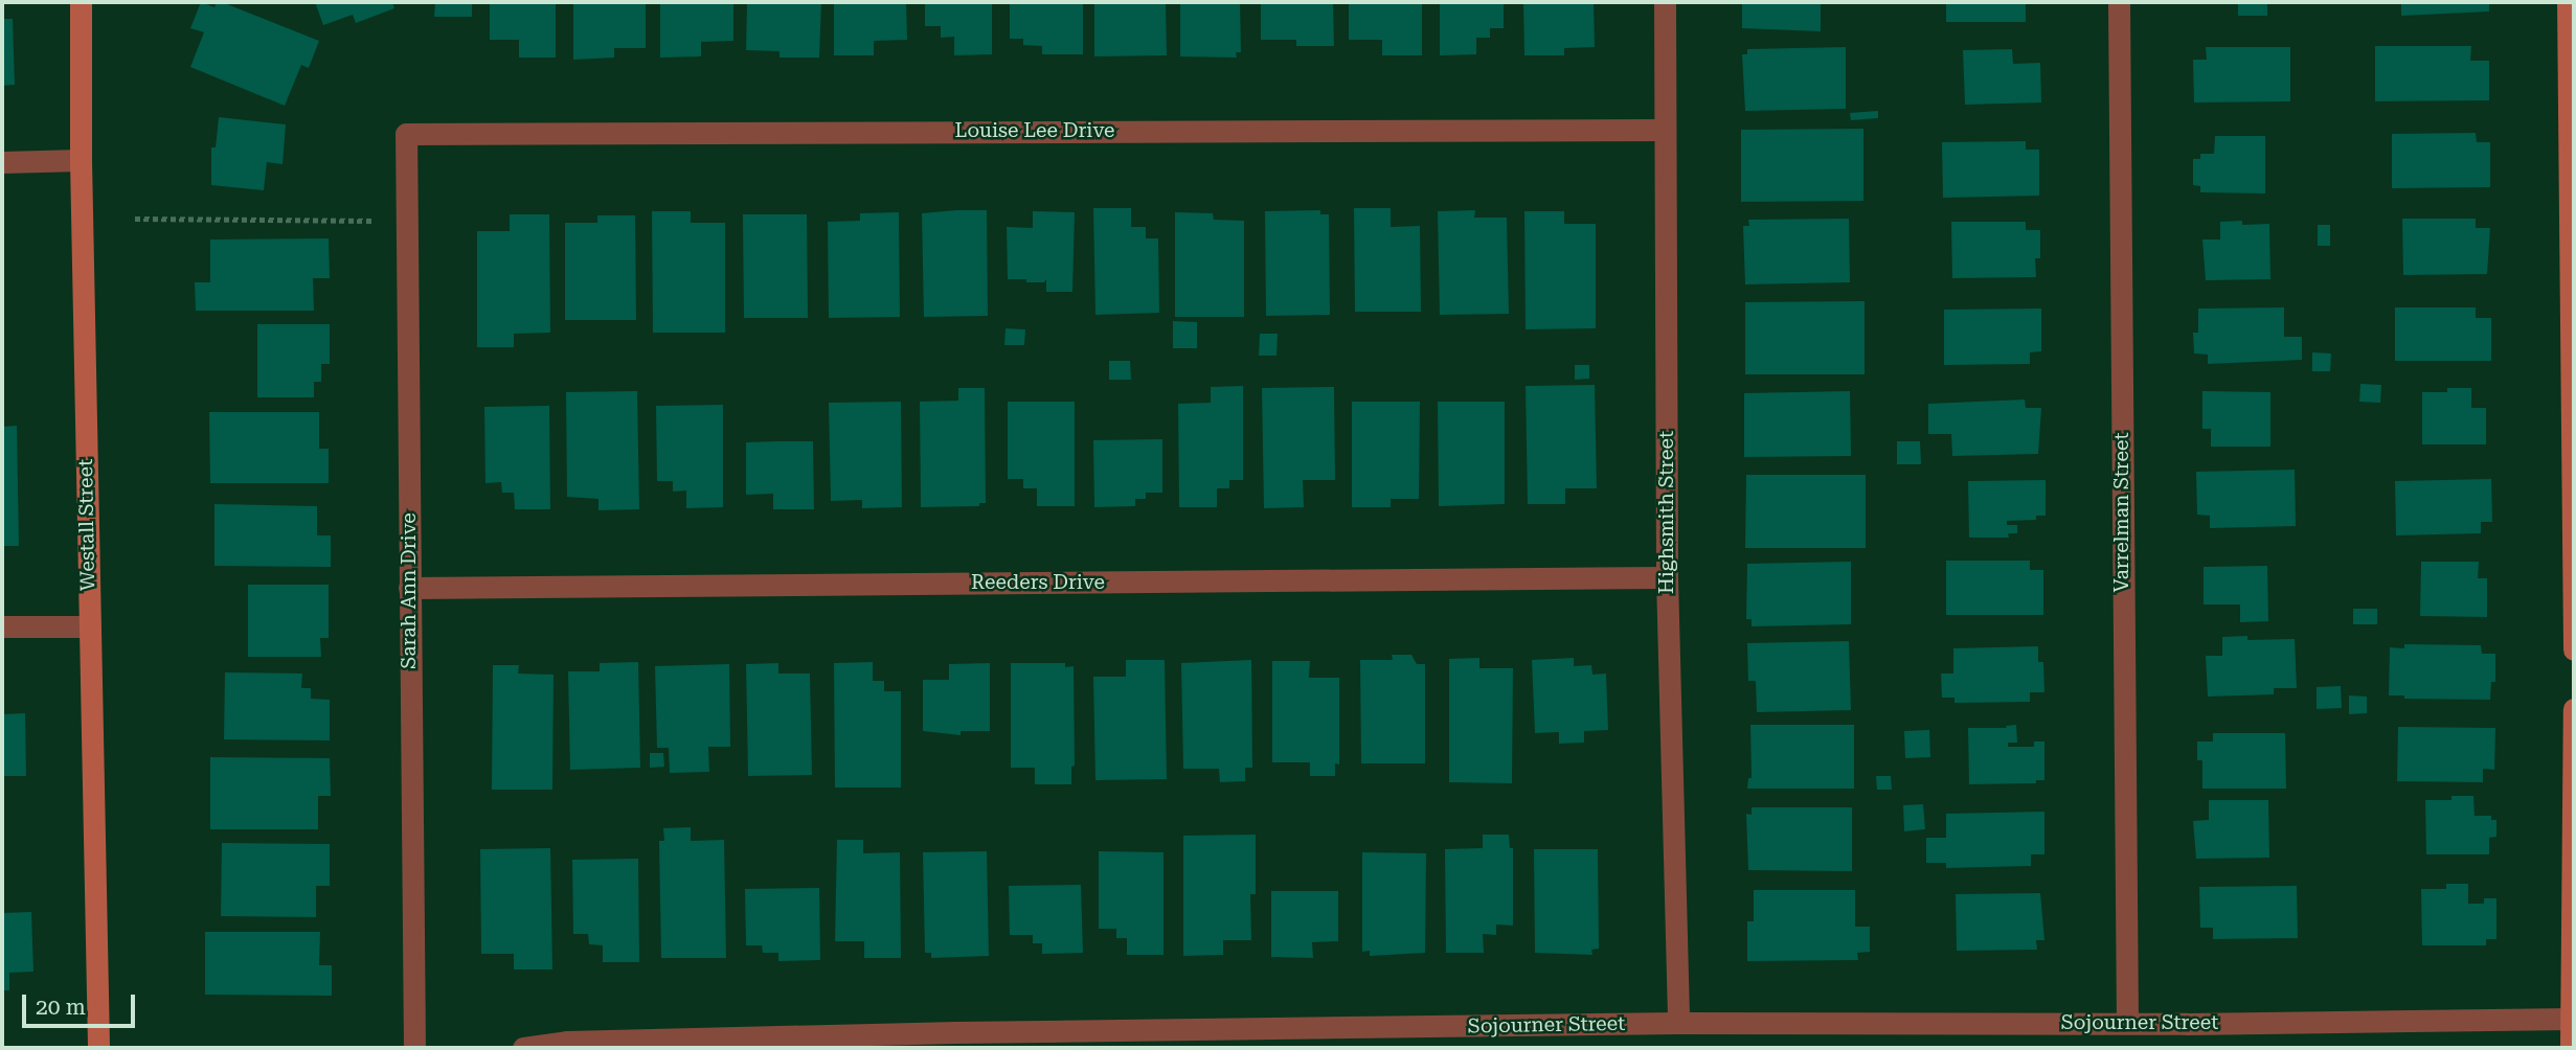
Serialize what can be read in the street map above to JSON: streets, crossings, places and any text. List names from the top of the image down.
{
  "streets": {
    "street": [
      "Louise Lee Drive",
      "Highsmith Street",
      "Varrelman Street",
      "Westall Street",
      "Reeders Drive",
      "Sarah Ann Drive",
      "Sojourner Street"
    ]
  },
  "crossings": [
    ["Louise Lee Drive", "Highsmith Street"],
    ["Louise Lee Drive", "Sarah Ann Drive"],
    ["Highsmith Street", "Reeders Drive"],
    ["Highsmith Street", "Sojourner Street"],
    ["Varrelman Street", "Sojourner Street"],
    ["Reeders Drive", "Sarah Ann Drive"]
  ],
  "scale_bar": "20 m"
}
